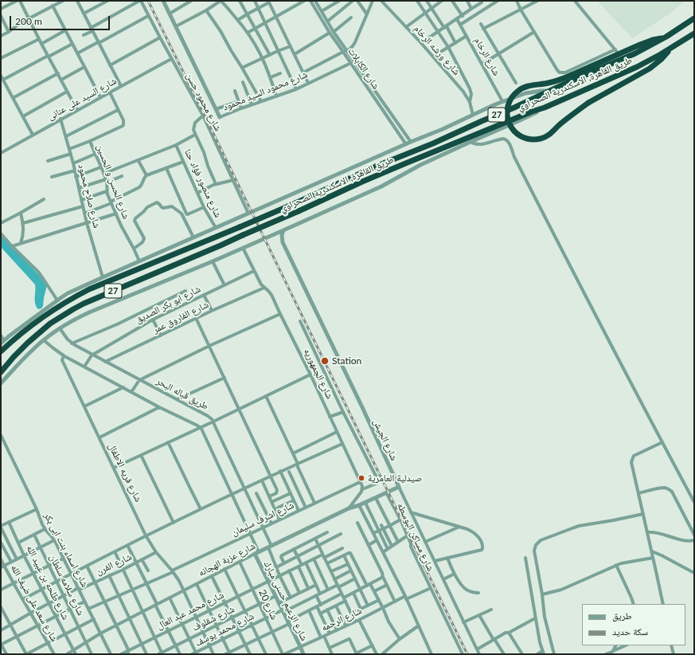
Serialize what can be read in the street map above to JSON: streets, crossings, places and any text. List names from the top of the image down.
{
  "streets": {
    "highway": ["طريق القاهرة, الاسكندرية الصحراوي", "27"],
    "street": [
      "شارع ورشه الرخام",
      "شارع الرخام",
      "شارع الكابلات",
      "شارع محمود السيد محمود",
      "شارع السيد على عنانى",
      "شارع محمود حسن",
      "شارع الحسن و الحسين",
      "شارع منصور فؤاد حنا",
      "شارع صلاح محمود",
      "شارع ابو بكر الصديق",
      "شارع الفاروق عمر",
      "شارع الجمهوريه",
      "طريق قباله البحر",
      "شارع الجيش",
      "شارع قريه الاطفال",
      "شارع اشرف سليمان",
      "شارع مساكن البوسطه",
      "شارع اسماء بنت ابى بكر",
      "شارع عزبة الهجانه",
      "شارع الفرن",
      "شارع طلحه بن عبيد الله",
      "شارع سلامه سلطان",
      "شارع الزعيم حسنى مبارك",
      "شارع سعد على ضيف الله",
      "شارع 20",
      "شارع محمد عبد العال",
      "شارع شقلوف",
      "شارع الرحمه",
      "شارع محمد يوسف"
    ]
  },
  "crossings": [
    ["شارع الكابلات", "شارع محمود السيد محمود"],
    ["شارع محمود السيد محمود", "شارع محمود حسن"],
    ["شارع السيد على عنانى", "شارع محمود حسن"],
    ["شارع السيد على عنانى", "شارع صلاح محمود"],
    ["شارع ابو بكر الصديق", "شارع الجمهوريه"],
    ["شارع ابو بكر الصديق", "طريق قباله البحر"],
    ["شارع الفاروق عمر", "شارع الجمهوريه"],
    ["شارع الفاروق عمر", "طريق قباله البحر"],
    ["شارع الجمهوريه", "شارع اشرف سليمان"],
    ["طريق قباله البحر", "شارع اشرف سليمان"],
    ["طريق قباله البحر", "شارع عزبة الهجانه"],
    ["طريق قباله البحر", "شارع محمد عبد العال"],
    ["شارع الجيش", "شارع عزبة الهجانه"],
    ["شارع قريه الاطفال", "شارع اشرف سليمان"],
    ["شارع قريه الاطفال", "شارع عزبة الهجانه"],
    ["شارع قريه الاطفال", "شارع الفرن"],
    ["شارع قريه الاطفال", "شارع محمد عبد العال"],
    ["شارع قريه الاطفال", "شارع شقلوف"],
    ["شارع قريه الاطفال", "شارع محمد يوسف"],
    ["شارع اشرف سليمان", "شارع اسماء بنت ابى بكر"],
    ["شارع مساكن البوسطه", "شارع عزبة الهجانه"],
    ["شارع مساكن البوسطه", "شارع الرحمه"],
    ["شارع اسماء بنت ابى بكر", "شارع عزبة الهجانه"],
    ["شارع اسماء بنت ابى بكر", "شارع الفرن"],
    ["شارع عزبة الهجانه", "شارع طلحه بن عبيد الله"],
    ["شارع عزبة الهجانه", "شارع سلامه سلطان"],
    ["شارع عزبة الهجانه", "شارع الزعيم حسنى مبارك"],
    ["شارع عزبة الهجانه", "شارع 20"],
    ["شارع الفرن", "شارع طلحه بن عبيد الله"],
    ["شارع الفرن", "شارع سلامه سلطان"],
    ["شارع الفرن", "شارع سعد على ضيف الله"],
    ["شارع الزعيم حسنى مبارك", "شارع محمد عبد العال"],
    ["شارع الزعيم حسنى مبارك", "شارع شقلوف"],
    ["شارع الزعيم حسنى مبارك", "شارع الرحمه"],
    ["شارع الزعيم حسنى مبارك", "شارع محمد يوسف"],
    ["شارع 20", "شارع محمد عبد العال"],
    ["شارع 20", "شارع شقلوف"],
    ["شارع 20", "شارع الرحمه"],
    ["شارع 20", "شارع محمد يوسف"]
  ],
  "places": ["Station", "صيدلية العامرية"],
  "legend": ["طريق", "سكة حديد"],
  "scale_bar": "200 m"
}
